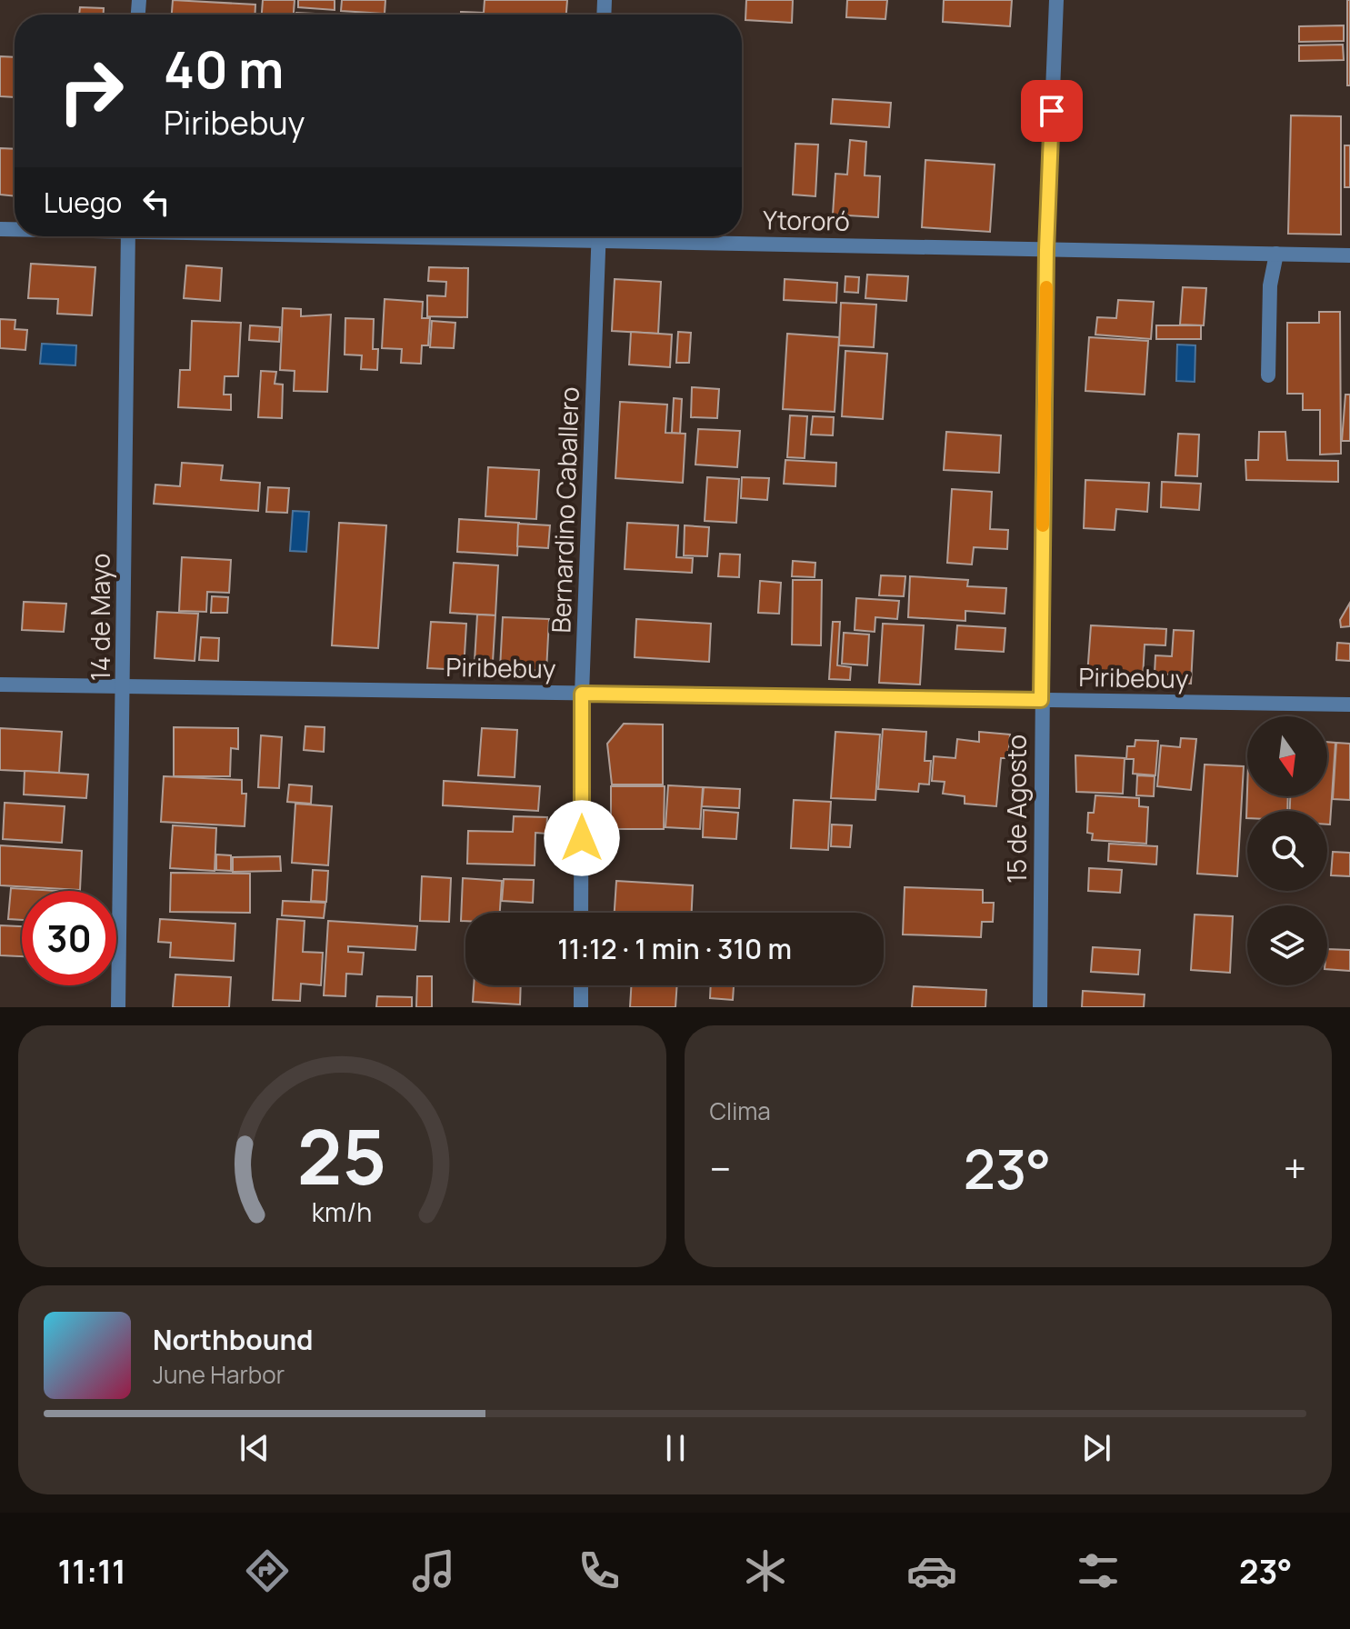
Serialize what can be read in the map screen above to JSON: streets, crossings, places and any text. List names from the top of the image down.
{
  "streets": {
    "street": [
      "Ytororó",
      "Bernardino Caballero",
      "14 de Mayo",
      "Piribebuy",
      "15 de Agosto"
    ]
  },
  "crossings": [
    ["Ytororó", "15 de Agosto"],
    ["Bernardino Caballero", "Piribebuy"],
    ["14 de Mayo", "Piribebuy"],
    ["Piribebuy", "15 de Agosto"]
  ],
  "north": "bottom",
  "page": {
    "turn": ["40 m", "Piribebuy"],
    "then": "Luego",
    "limit": "30",
    "trip": "11:12 · 1 min · 310 m",
    "tile": "Clima",
    "heat": ["−", "23°", "+"],
    "song": ["Northbound", "June Harbor"],
    "tabs": ["11:11", "23°"],
    "gauge": ["25", "km/h"]
  }
}
